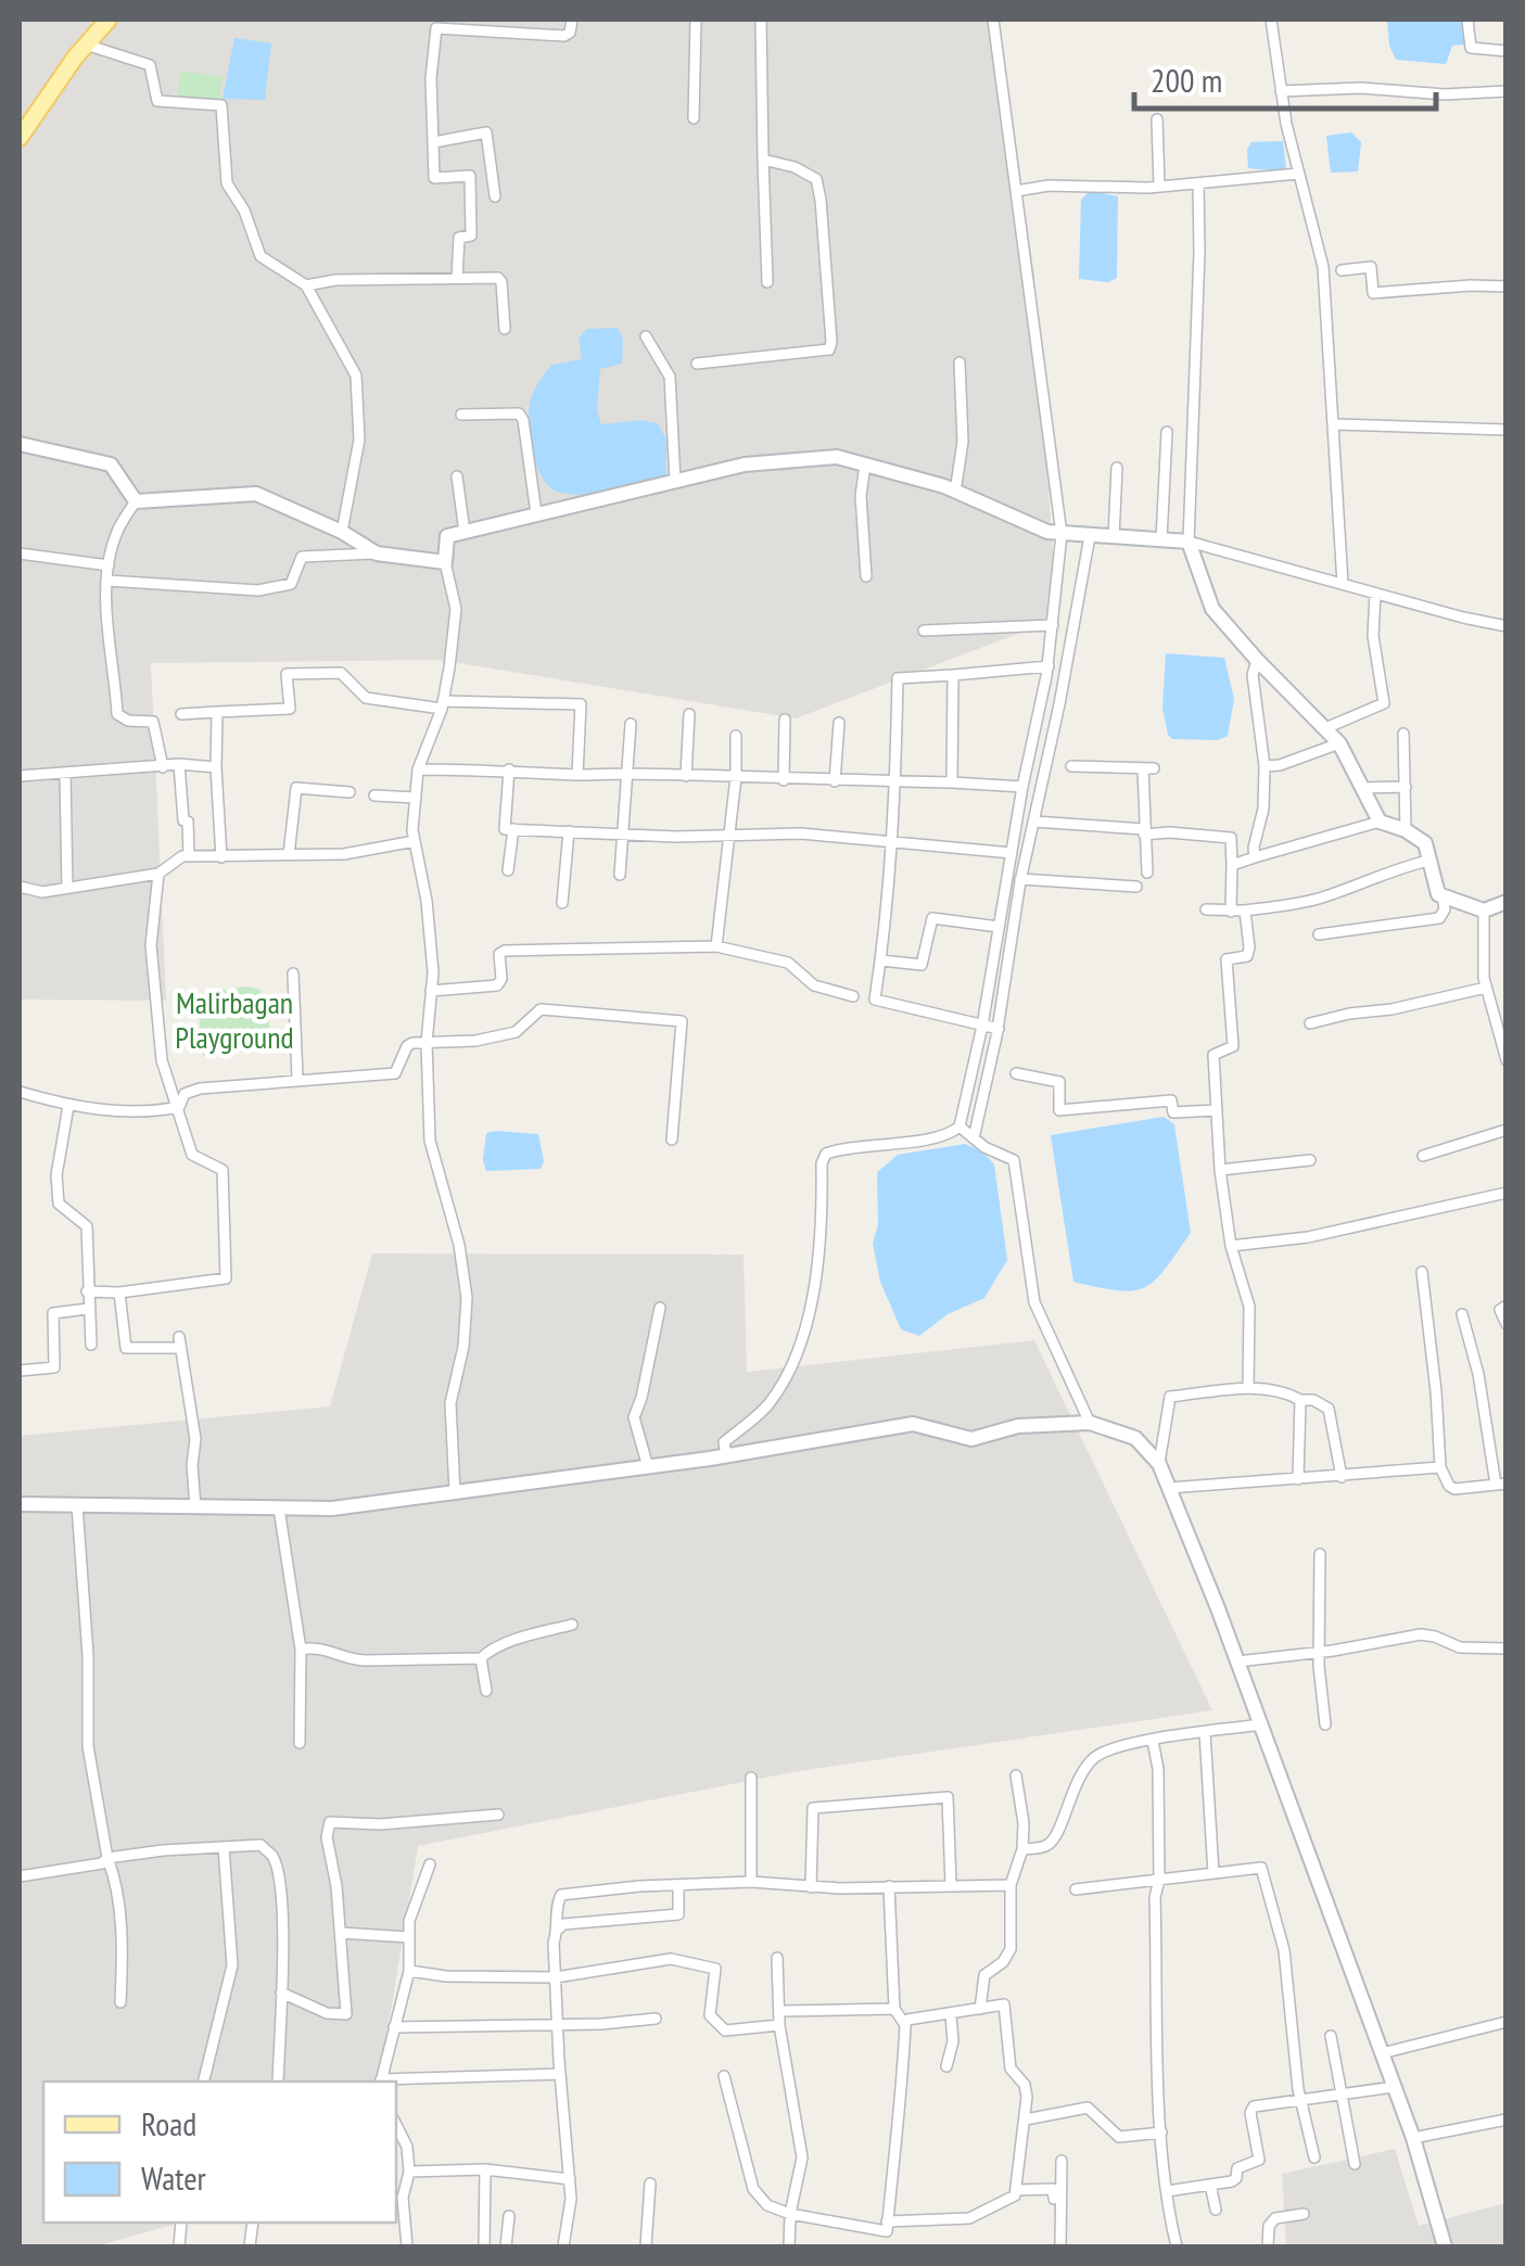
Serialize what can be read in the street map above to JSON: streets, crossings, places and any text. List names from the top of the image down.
{
  "parks": ["Malirbagan Playground"],
  "legend": ["Road", "Water"],
  "scale_bar": "200 m"
}
